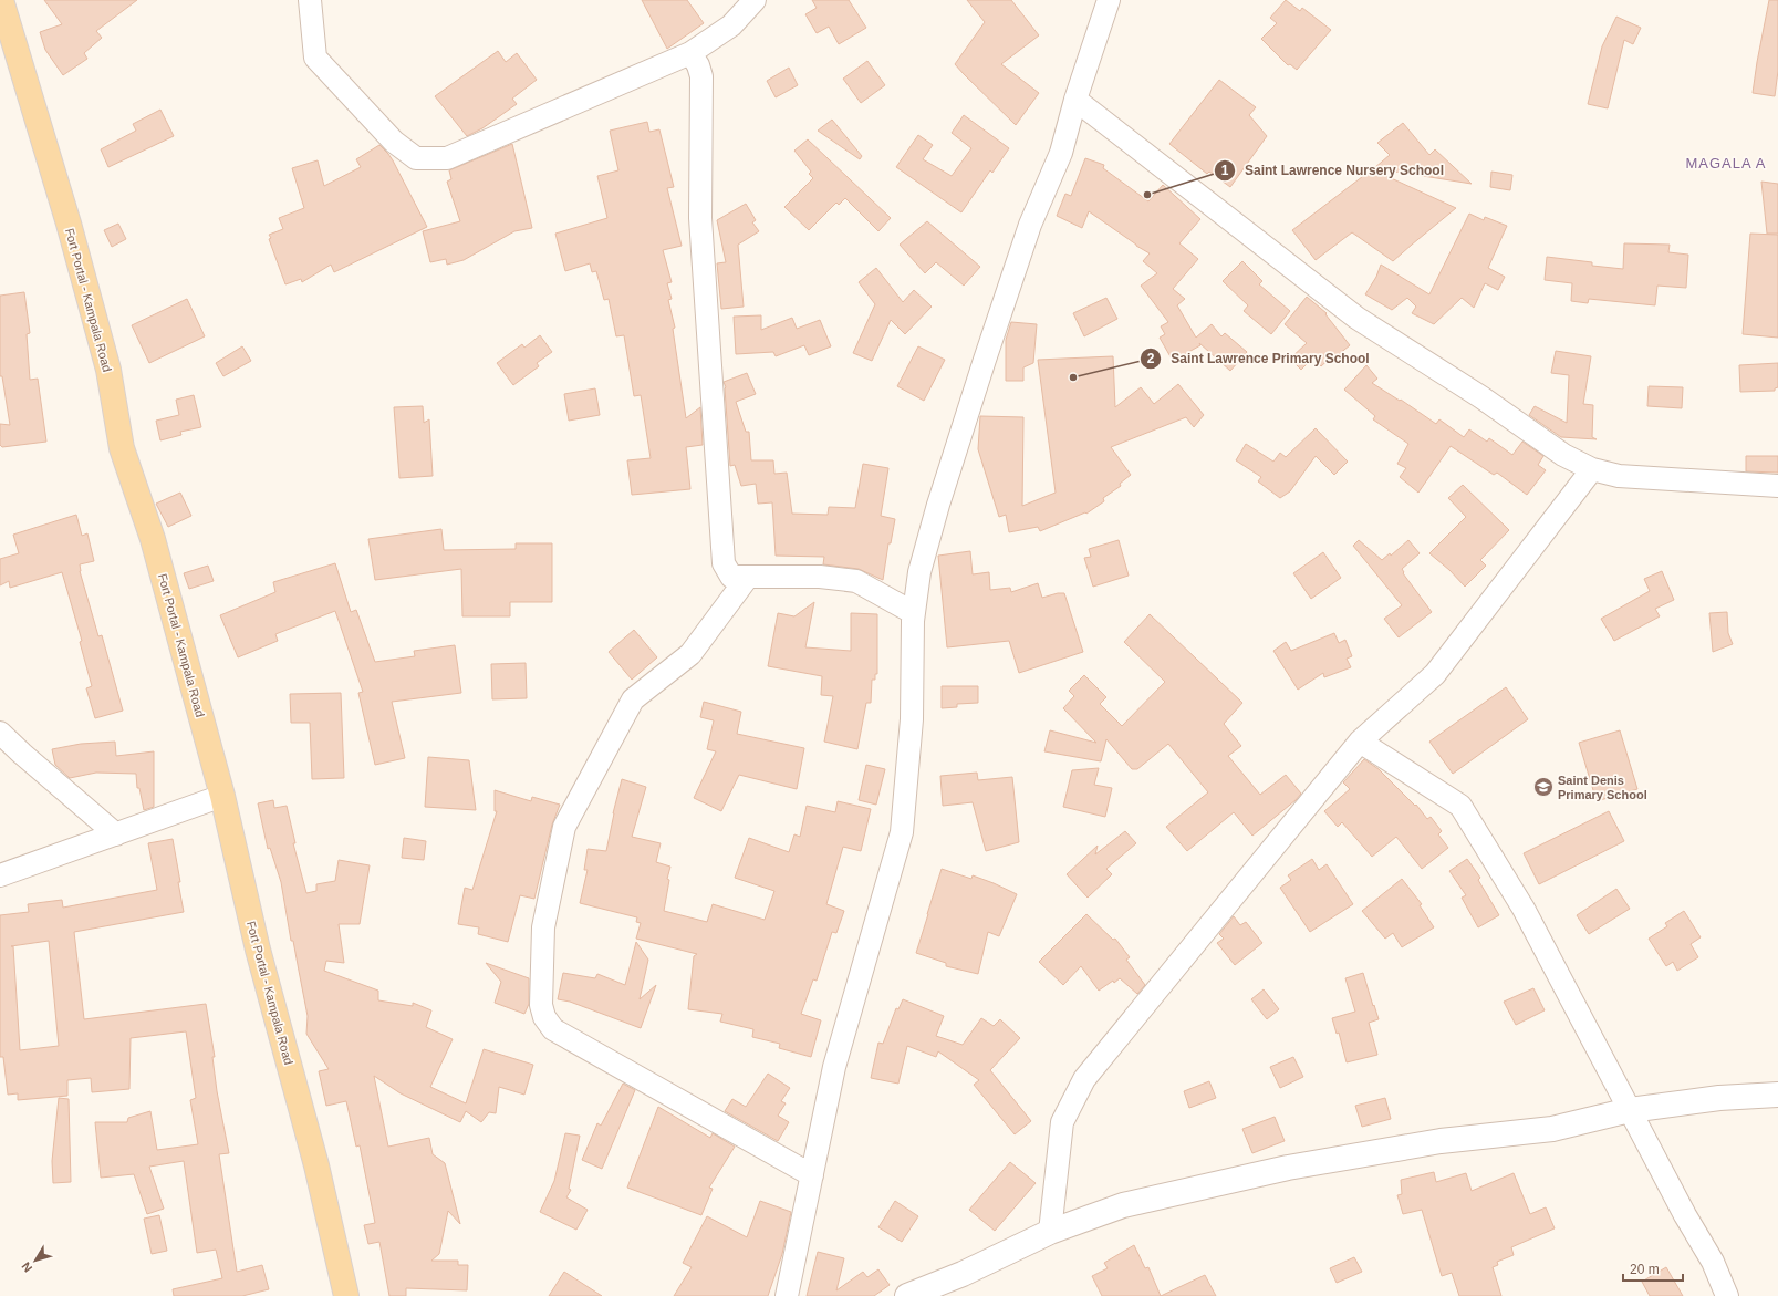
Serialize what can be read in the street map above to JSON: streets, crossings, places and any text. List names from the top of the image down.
{
  "streets": {
    "main road": ["Fort Portal - Kampala Road"]
  },
  "districts": ["MAGALA A"],
  "places": {
    "other": ["Saint Lawrence Nursery School", "Saint Lawrence Primary School"],
    "school or university": ["Saint Denis Primary School"]
  },
  "scale_bar": "20 m",
  "north": "bottom left"
}
